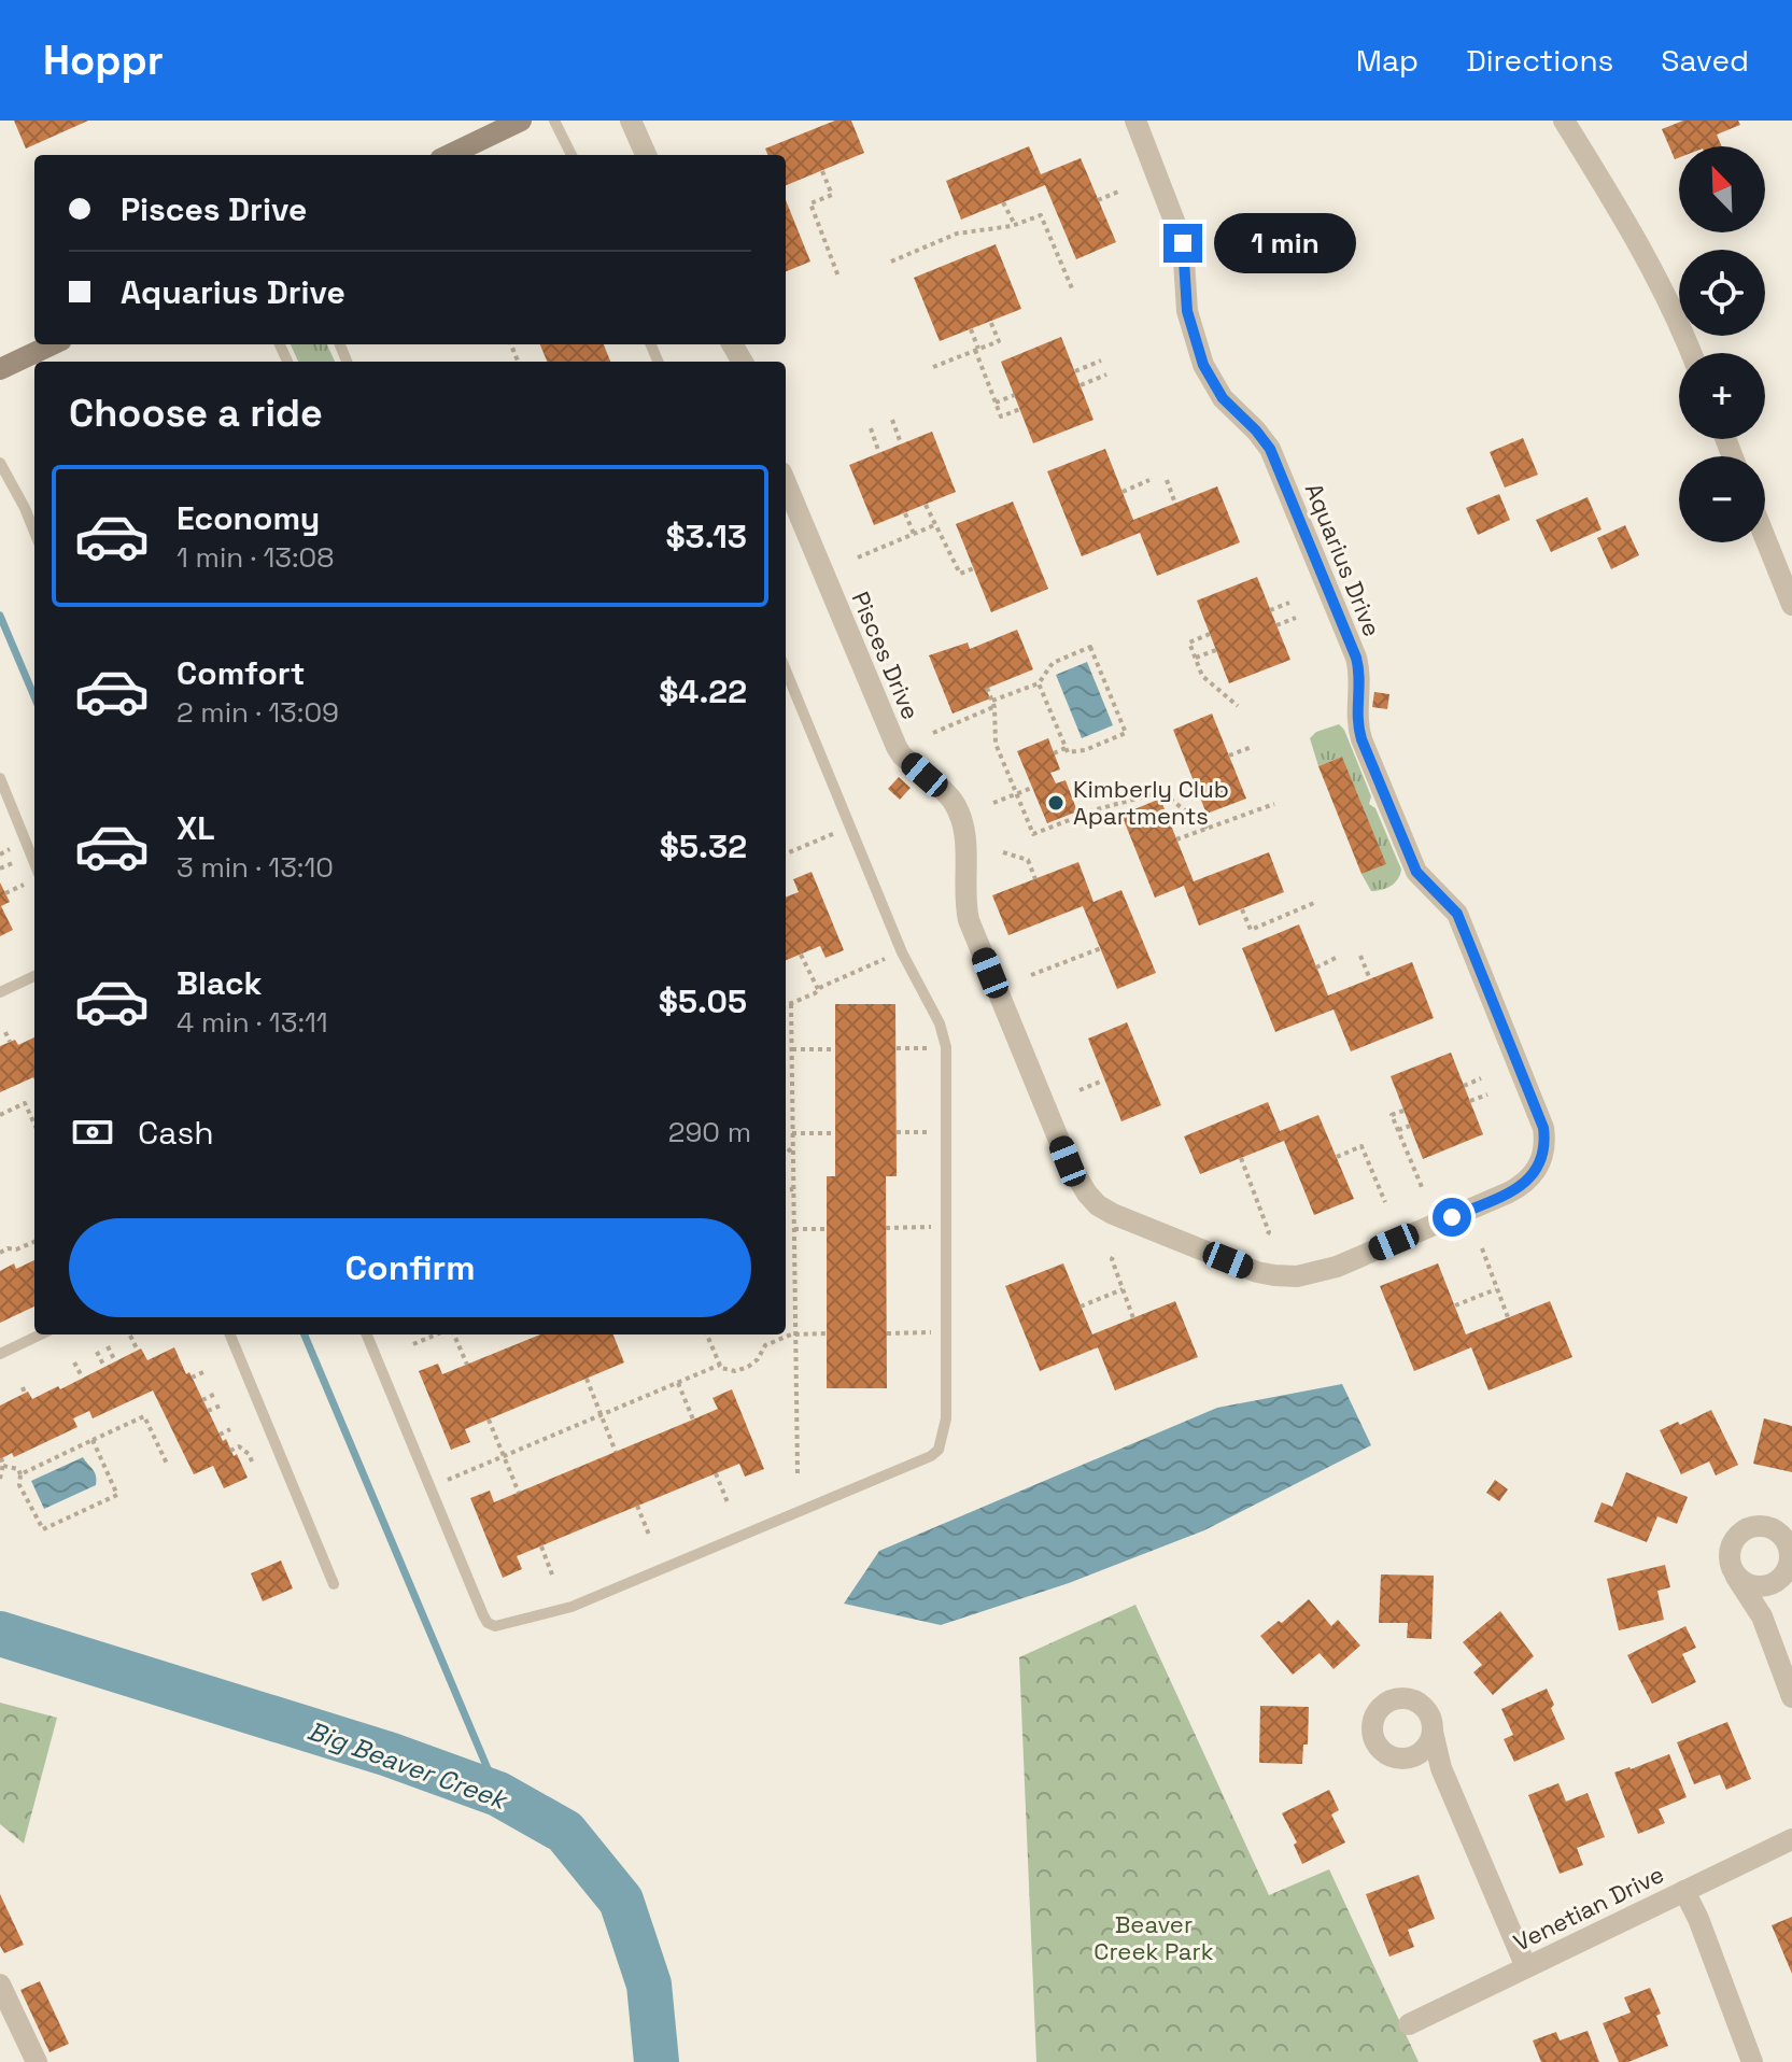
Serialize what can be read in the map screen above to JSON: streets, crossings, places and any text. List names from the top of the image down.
{
  "streets": {
    "street": ["Aquarius Drive", "Pisces Drive", "Venetian Drive"]
  },
  "crossings": [
    ["Aquarius Drive", "Pisces Drive"]
  ],
  "water": ["Big Beaver Creek"],
  "parks": ["Beaver Creek Park"],
  "places": ["Kimberly Club Apartments"],
  "north": "top left",
  "page": {
    "header": "Hoppr",
    "nav": ["Map", "Directions", "Saved"],
    "map_buttons": ["+", "−"],
    "banner": ["Pisces Drive", "Aquarius Drive"],
    "bubble": "1 min",
    "heading": "Choose a ride",
    "list": [
      {
        "name": "Economy",
        "note": "1 min · 13:08",
        "value": "$3.13"
      },
      {
        "name": "Comfort",
        "note": "2 min · 13:09",
        "value": "$4.22"
      },
      {
        "name": "XL",
        "note": "3 min · 13:10",
        "value": "$5.32"
      },
      {
        "name": "Black",
        "note": "4 min · 13:11",
        "value": "$5.05"
      }
    ],
    "pay": ["Cash", "290 m"],
    "buttons": "Confirm"
  }
}
